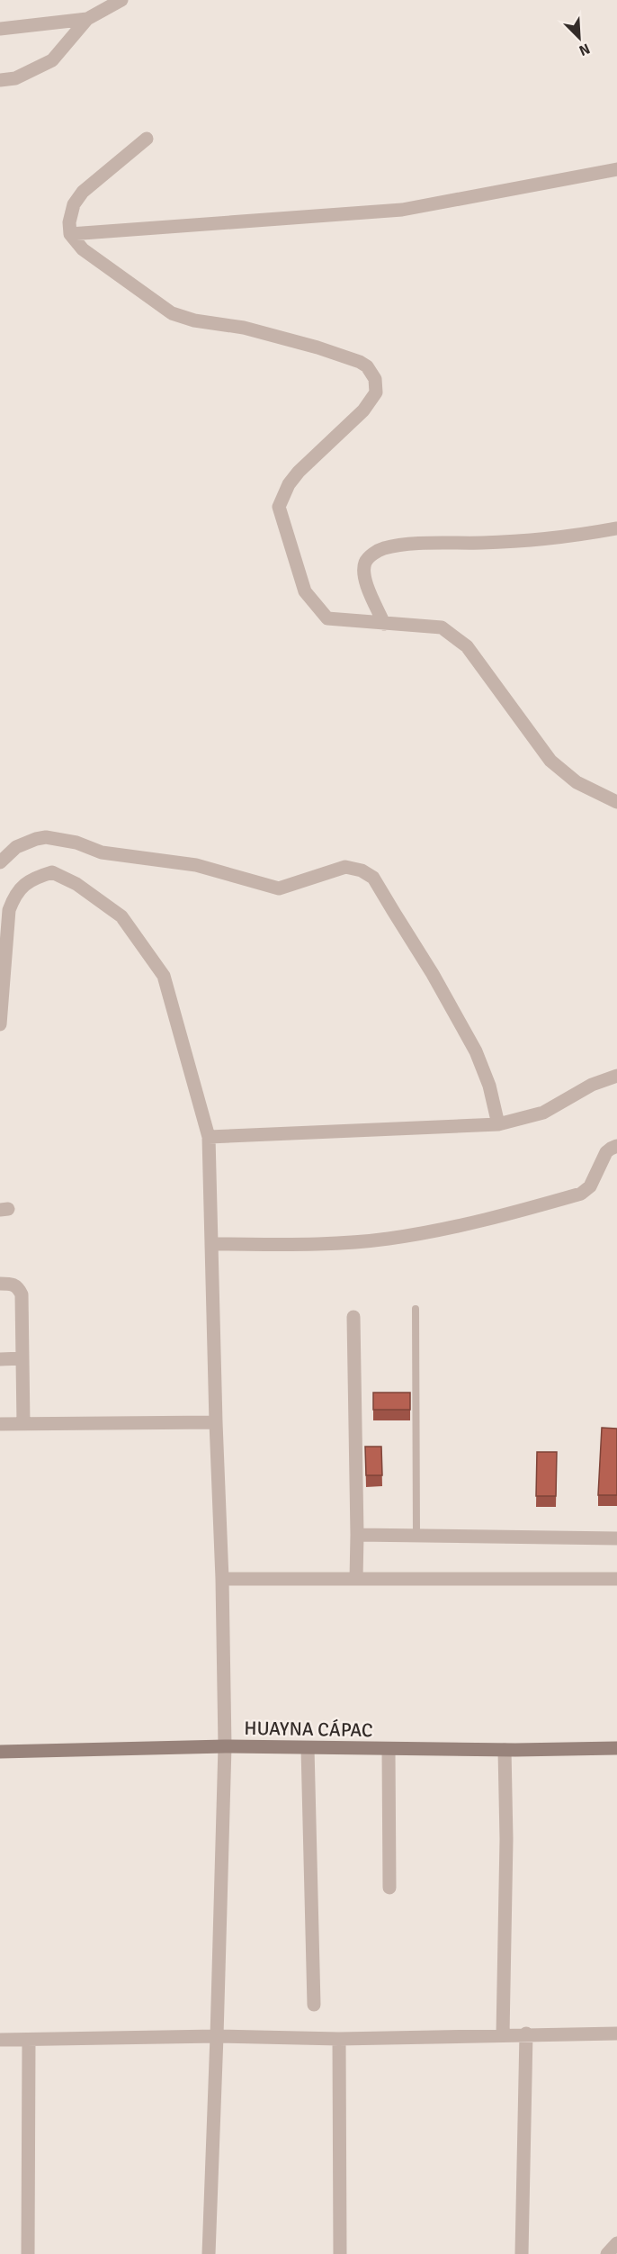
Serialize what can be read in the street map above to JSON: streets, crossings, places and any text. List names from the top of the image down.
{
  "streets": {
    "street": ["HUAYNA CÁPAC"]
  },
  "north": "bottom right"
}
